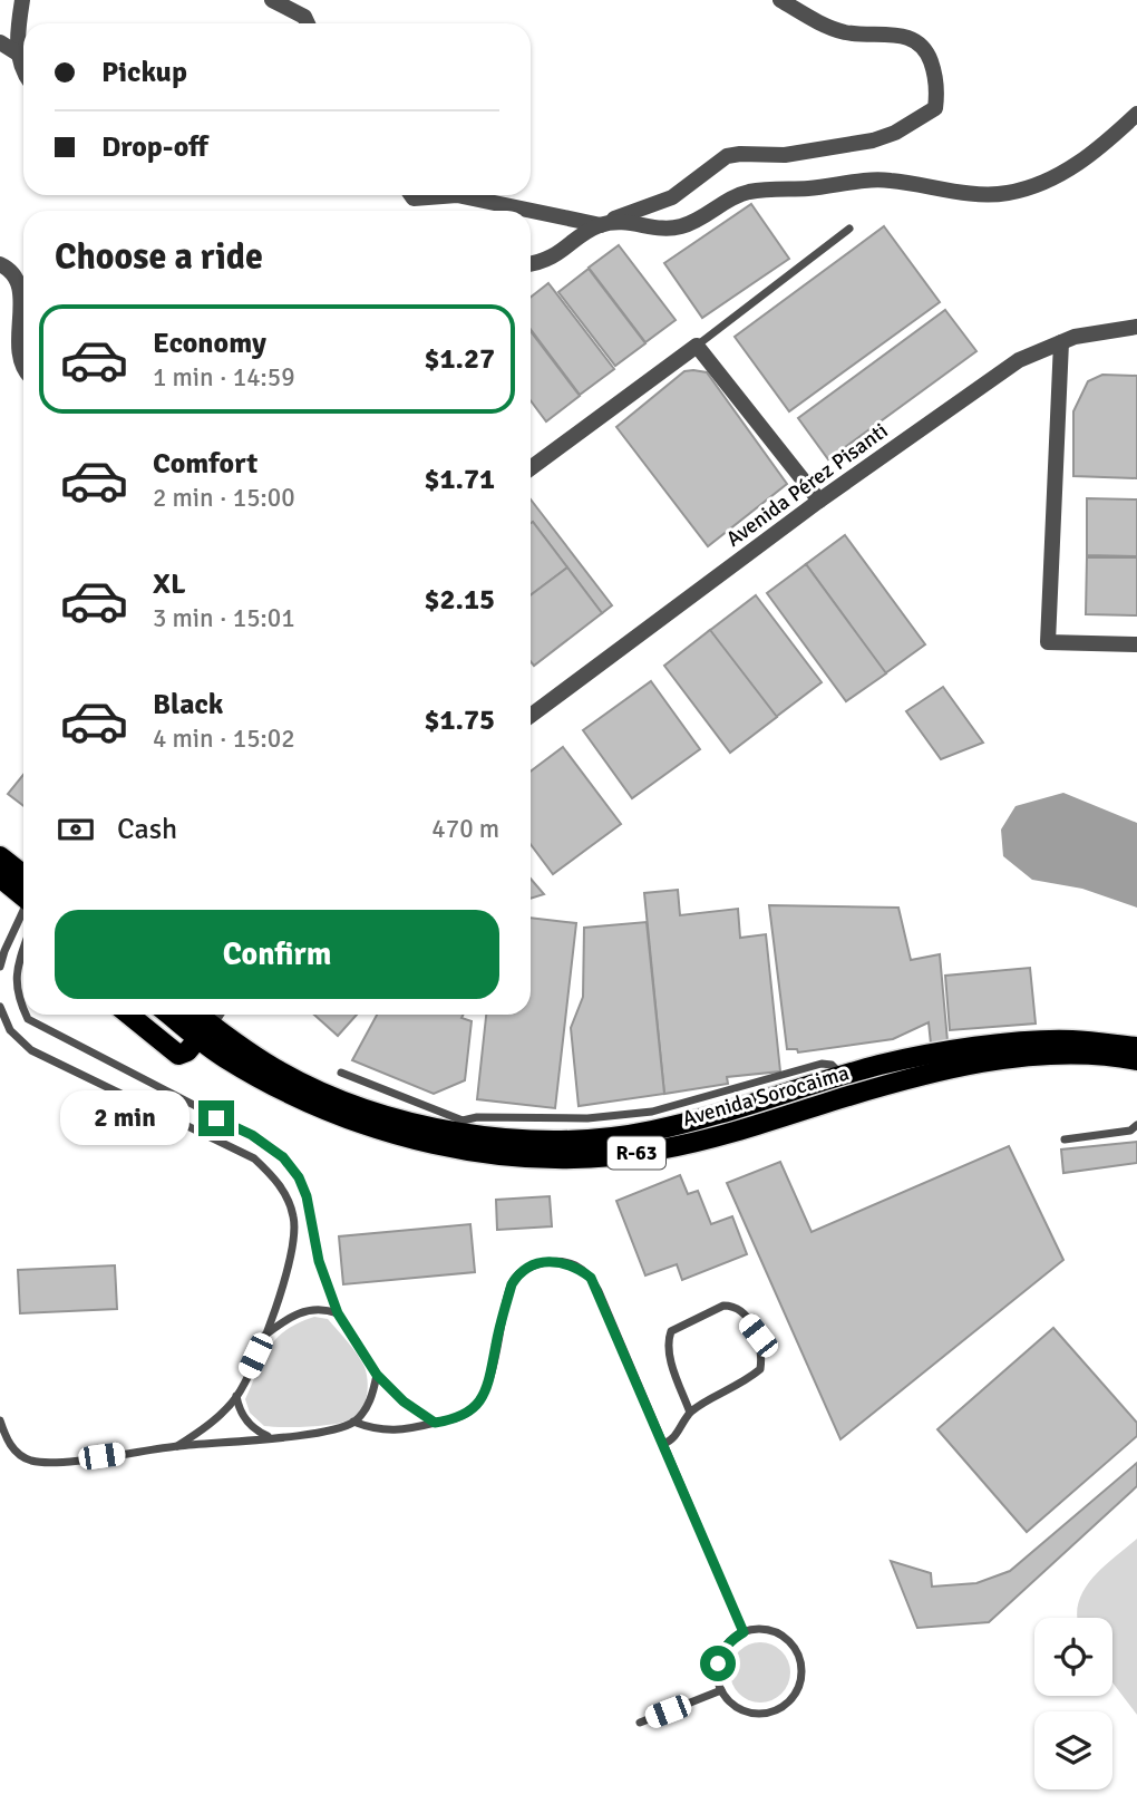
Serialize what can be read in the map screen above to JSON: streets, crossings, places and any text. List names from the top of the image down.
{
  "streets": {
    "main road": ["Avenida Sorocaima", "R-63"],
    "street": ["Avenida Pérez Pisanti"]
  },
  "page": {
    "banner": ["Pickup", "Drop-off"],
    "heading": "Choose a ride",
    "list": [
      {
        "name": "Economy",
        "note": "1 min · 14:59",
        "value": "$1.27"
      },
      {
        "name": "Comfort",
        "note": "2 min · 15:00",
        "value": "$1.71"
      },
      {
        "name": "XL",
        "note": "3 min · 15:01",
        "value": "$2.15"
      },
      {
        "name": "Black",
        "note": "4 min · 15:02",
        "value": "$1.75"
      }
    ],
    "pay": ["Cash", "470 m"],
    "buttons": "Confirm",
    "bubble": "2 min"
  }
}
